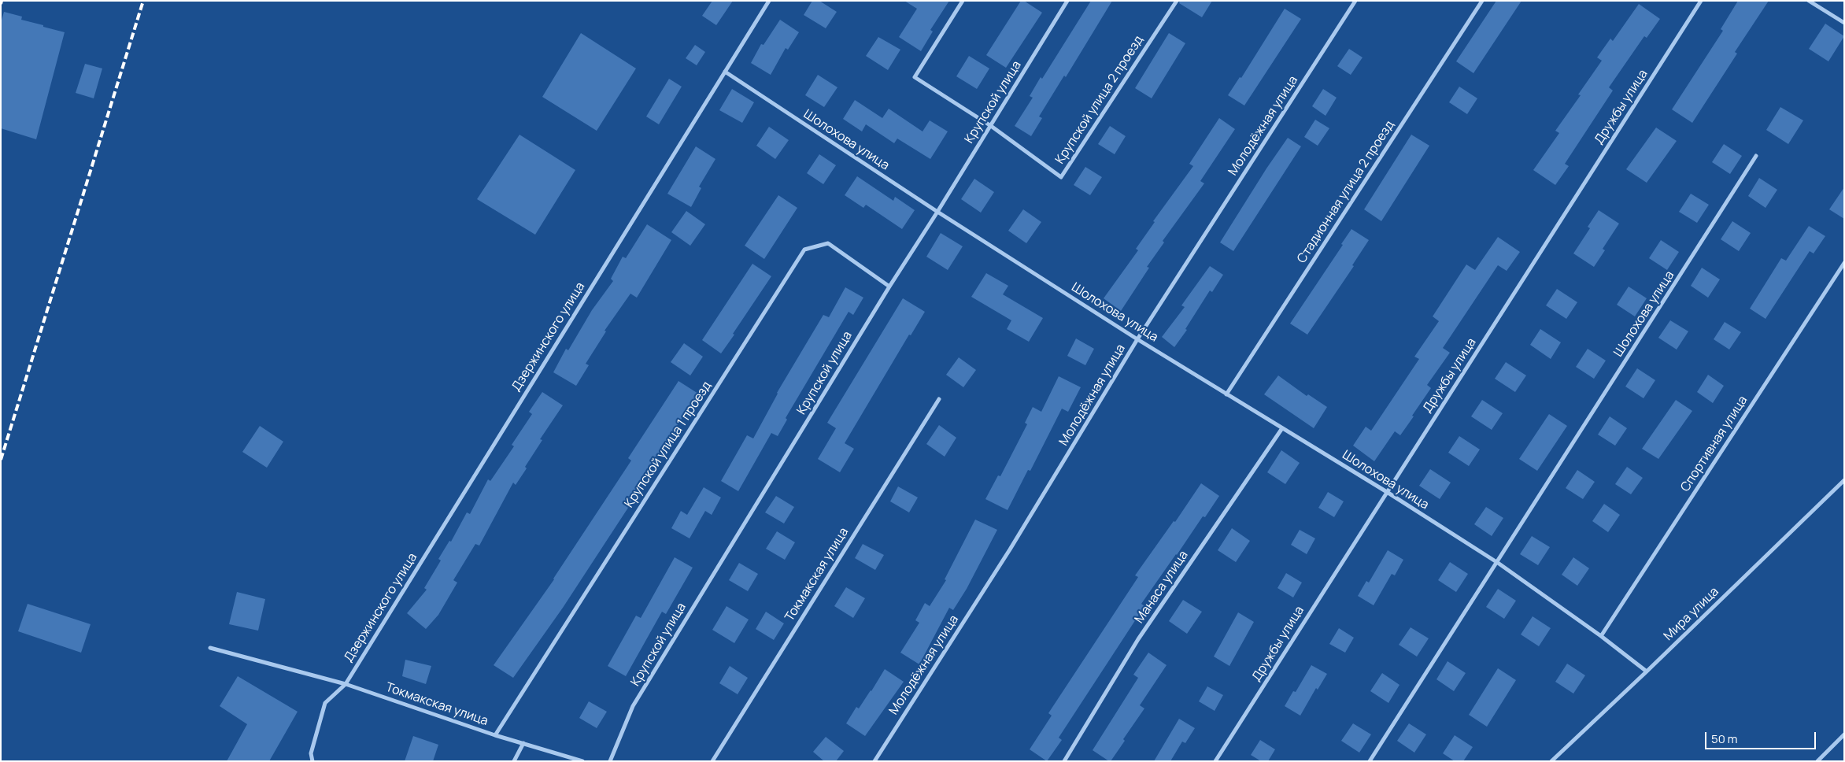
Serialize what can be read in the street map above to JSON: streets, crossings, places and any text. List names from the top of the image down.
{
  "streets": {
    "street": [
      "Крупской улица 2 проезд",
      "Крупской улица",
      "Дружбы улица",
      "Молодёжная улица",
      "Шолохова улица",
      "Стадионная улица 2 проезд",
      "Дзержинского улица",
      "Спортивная улица",
      "Крупской улица 1 проезд",
      "Токмакская улица",
      "Манаса улица",
      "Мира улица"
    ]
  },
  "crossings": [
    ["Крупской улица 2 проезд", "Крупской улица"],
    ["Крупской улица", "Шолохова улица"],
    ["Крупской улица", "Крупской улица 1 проезд"],
    ["Дружбы улица", "Шолохова улица"],
    ["Молодёжная улица", "Шолохова улица"],
    ["Шолохова улица", "Стадионная улица 2 проезд"],
    ["Шолохова улица", "Дзержинского улица"],
    ["Шолохова улица", "Спортивная улица"],
    ["Шолохова улица", "Манаса улица"],
    ["Шолохова улица", "Мира улица"],
    ["Дзержинского улица", "Токмакская улица"],
    ["Крупской улица 1 проезд", "Токмакская улица"]
  ],
  "scale_bar": "50 m"
}
